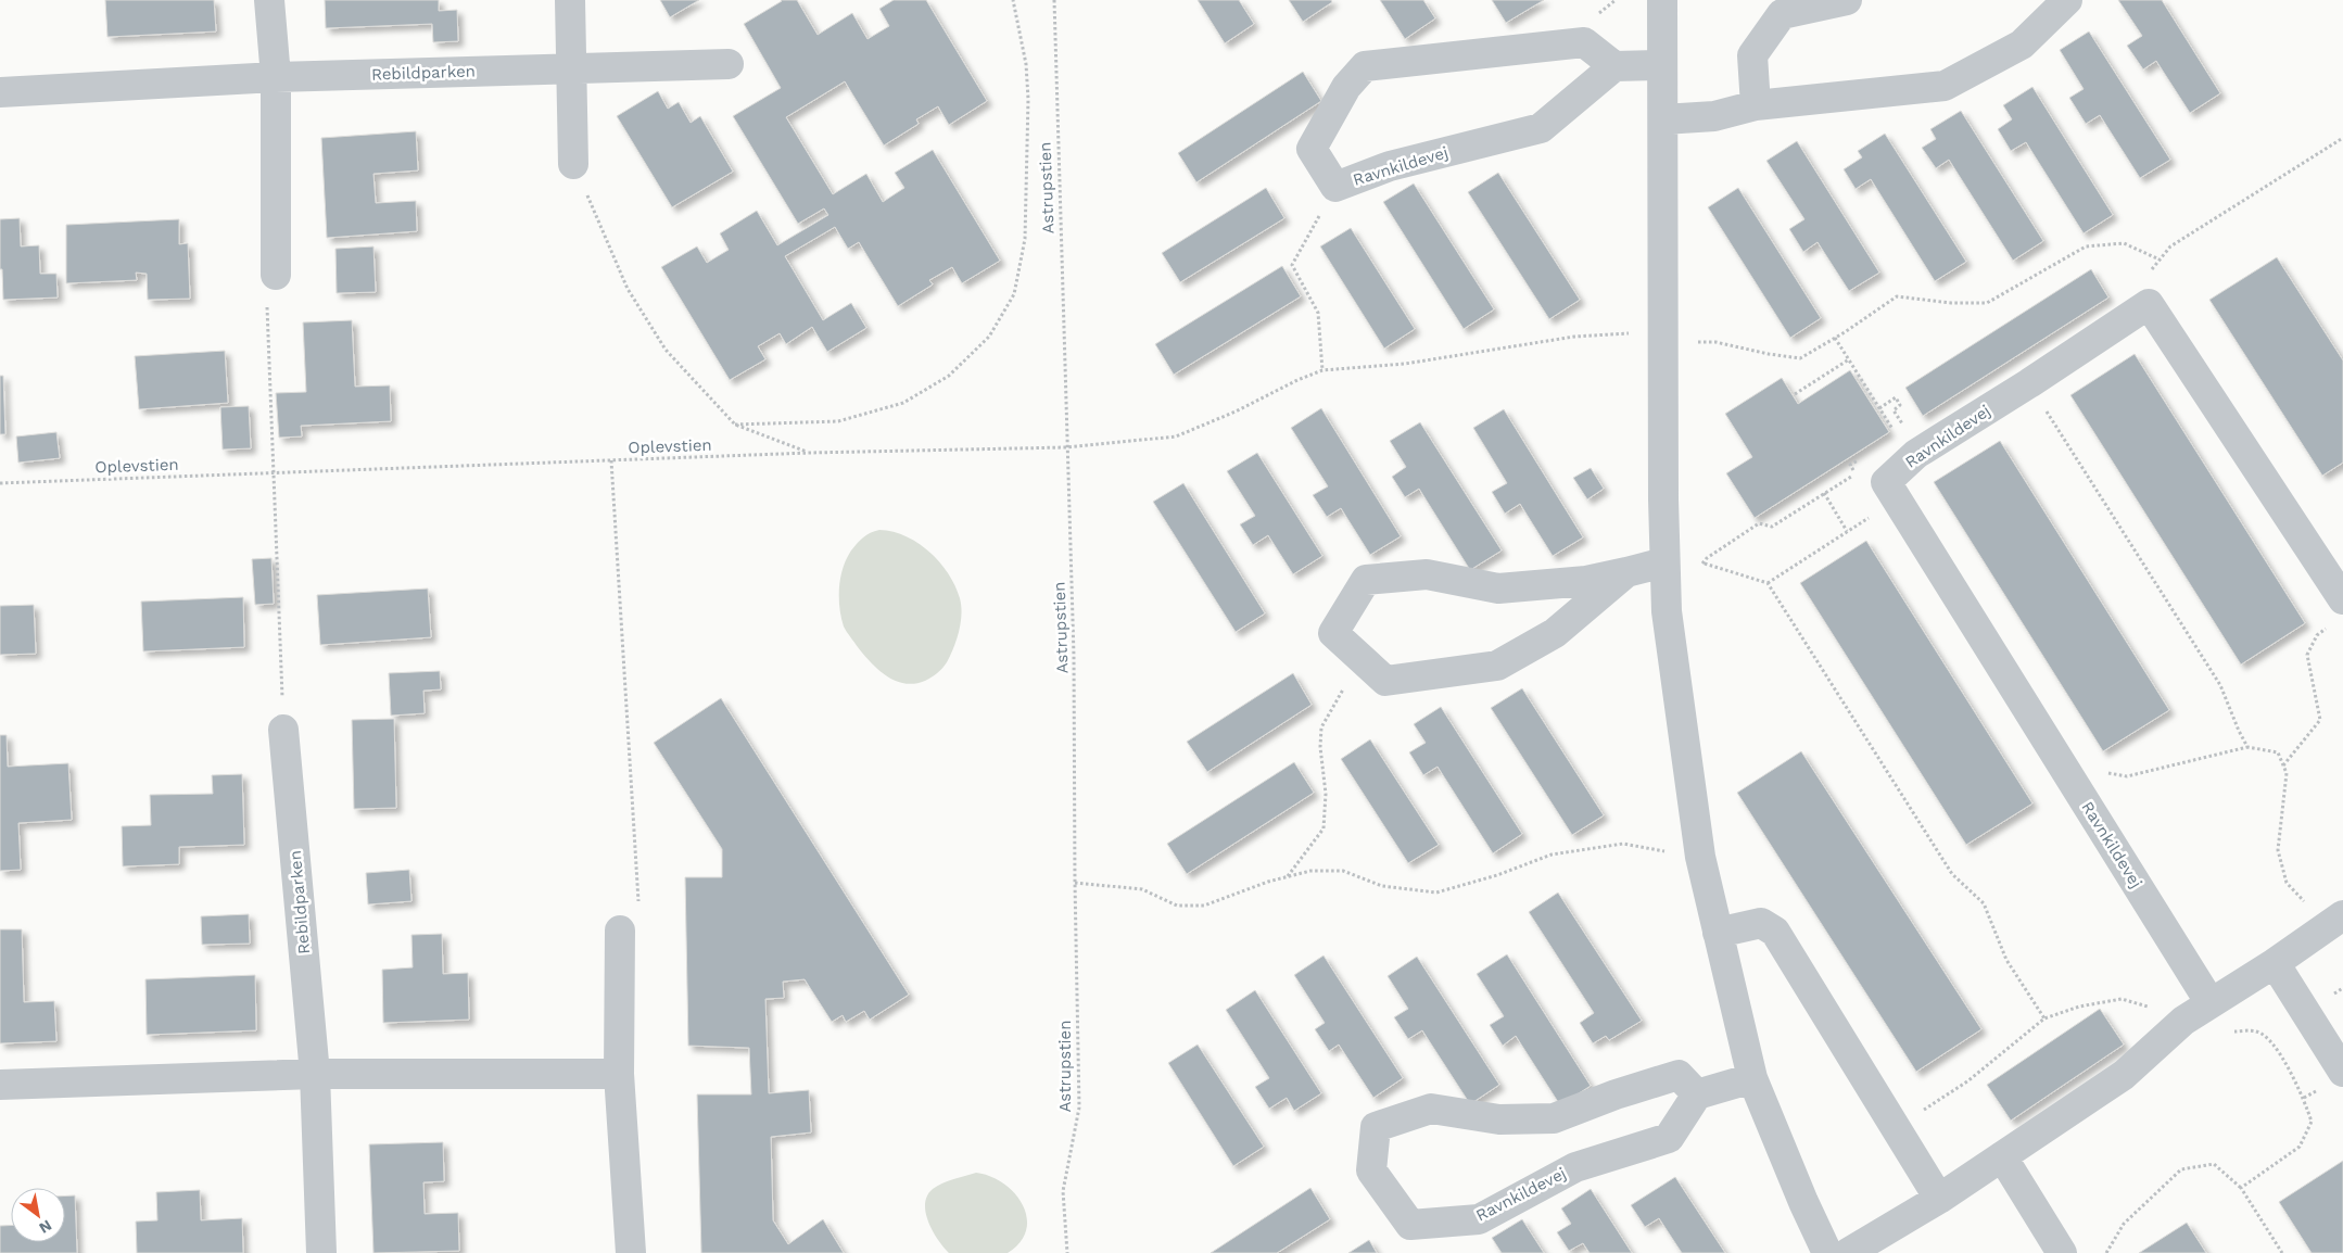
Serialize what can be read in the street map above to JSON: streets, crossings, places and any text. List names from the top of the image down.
{
  "streets": {
    "street": ["Rebildparken", "Ravnkildevej"],
    "path": ["Astrupstien", "Oplevstien"]
  },
  "crossings": [
    ["Astrupstien", "Oplevstien"]
  ],
  "north": "bottom right"
}
